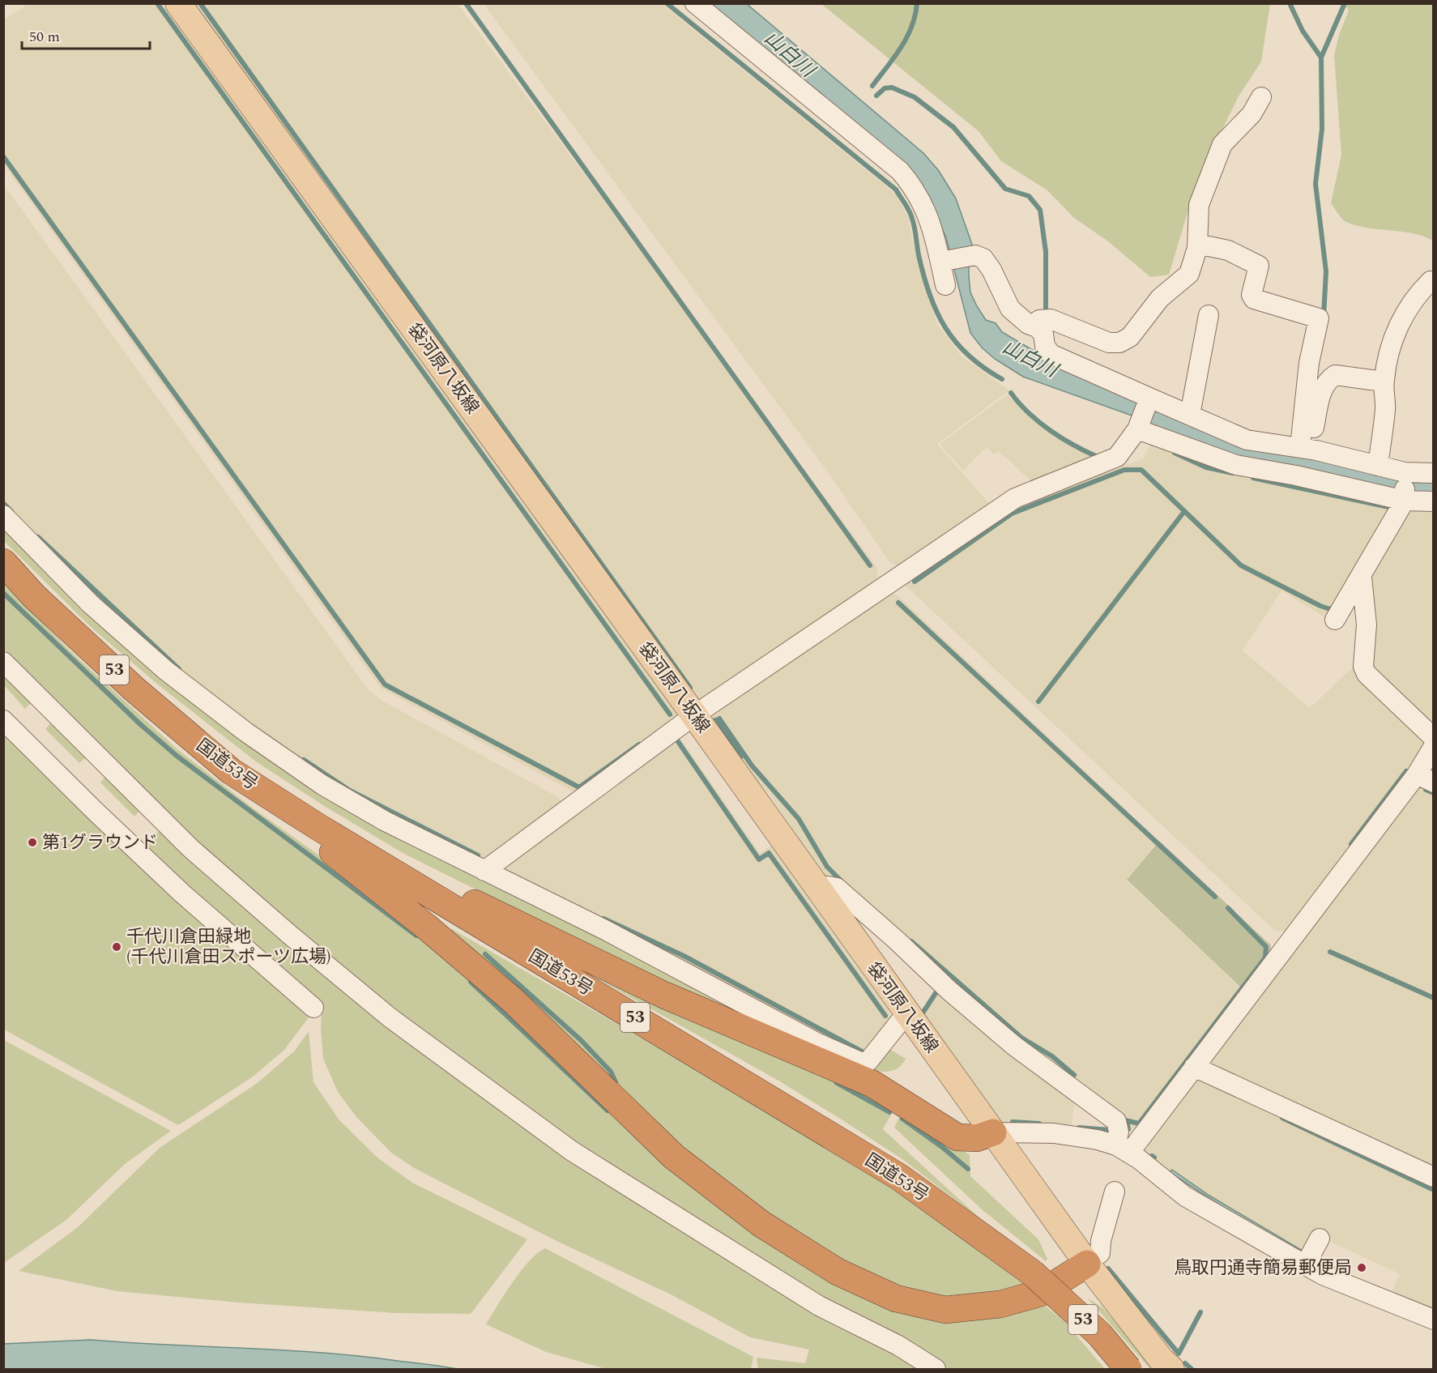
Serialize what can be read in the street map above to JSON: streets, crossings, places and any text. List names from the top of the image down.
{
  "streets": {
    "highway": ["53", "国道53号"],
    "main road": ["袋河原八坂線"]
  },
  "water": ["山白川"],
  "places": ["第1グラウンド", "千代川倉田緑地 (千代川倉田スポーツ広場)", "鳥取円通寺簡易郵便局"],
  "scale_bar": "50 m"
}
